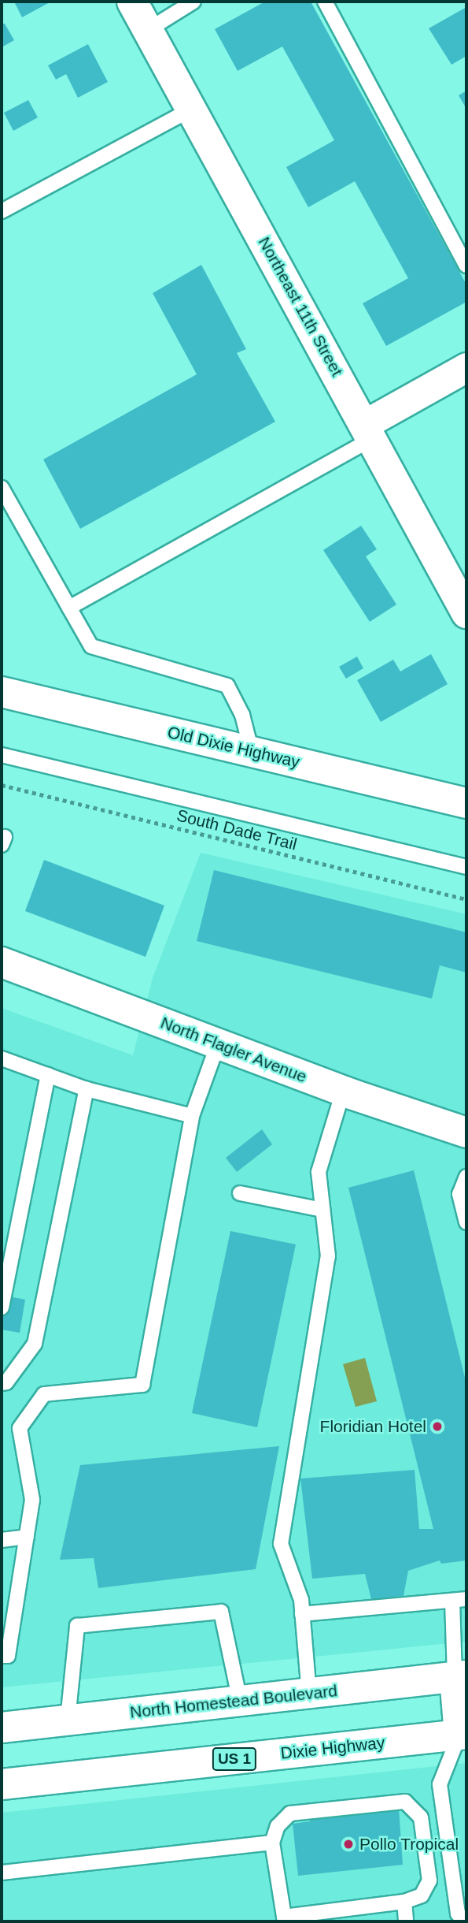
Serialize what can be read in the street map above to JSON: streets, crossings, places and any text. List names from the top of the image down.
{
  "streets": {
    "main road": [
      "Northeast 11th Street",
      "Old Dixie Highway",
      "North Flagler Avenue",
      "North Homestead Boulevard",
      "Dixie Highway",
      "US 1"
    ],
    "path": ["South Dade Trail"]
  },
  "places": ["Floridian Hotel", "Pollo Tropical"]
}
